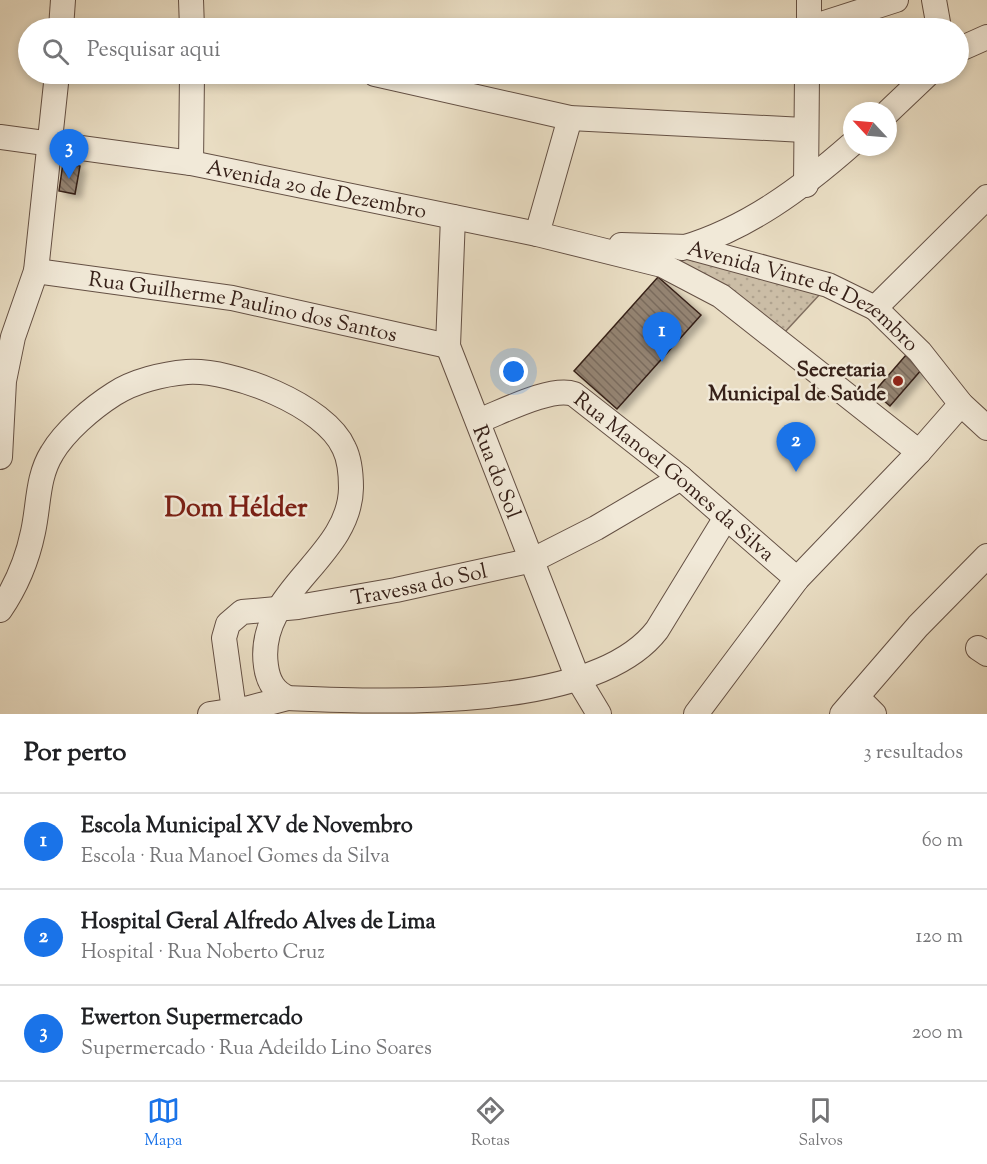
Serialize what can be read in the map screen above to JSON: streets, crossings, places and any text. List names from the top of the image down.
{
  "streets": {
    "street": [
      "Avenida 20 de Dezembro",
      "Avenida Vinte de Dezembro",
      "Rua Guilherme Paulino dos Santos",
      "Rua do Sol",
      "Rua Manoel Gomes da Silva",
      "Travessa do Sol"
    ]
  },
  "crossings": [
    ["Avenida 20 de Dezembro", "Avenida Vinte de Dezembro"],
    ["Avenida 20 de Dezembro", "Rua do Sol"],
    ["Rua Guilherme Paulino dos Santos", "Rua do Sol"],
    ["Rua do Sol", "Rua Manoel Gomes da Silva"],
    ["Rua do Sol", "Travessa do Sol"],
    ["Rua Manoel Gomes da Silva", "Travessa do Sol"]
  ],
  "districts": ["Dom Hélder"],
  "places": ["Secretaria Municipal de Saúde"],
  "north": "top left",
  "page": {
    "search": "Pesquisar aqui",
    "pins": ["3", "1", "2"],
    "heading": ["Por perto", "3 resultados"],
    "list": [
      {
        "mark": "1",
        "name": "Escola Municipal XV de Novembro",
        "note": "Escola · Rua Manoel Gomes da Silva",
        "value": "60 m"
      },
      {
        "mark": "2",
        "name": "Hospital Geral Alfredo Alves de Lima",
        "note": "Hospital · Rua Noberto Cruz",
        "value": "120 m"
      },
      {
        "mark": "3",
        "name": "Ewerton Supermercado",
        "note": "Supermercado · Rua Adeildo Lino Soares",
        "value": "200 m"
      }
    ],
    "nav": ["Mapa", "Rotas", "Salvos"]
  }
}
